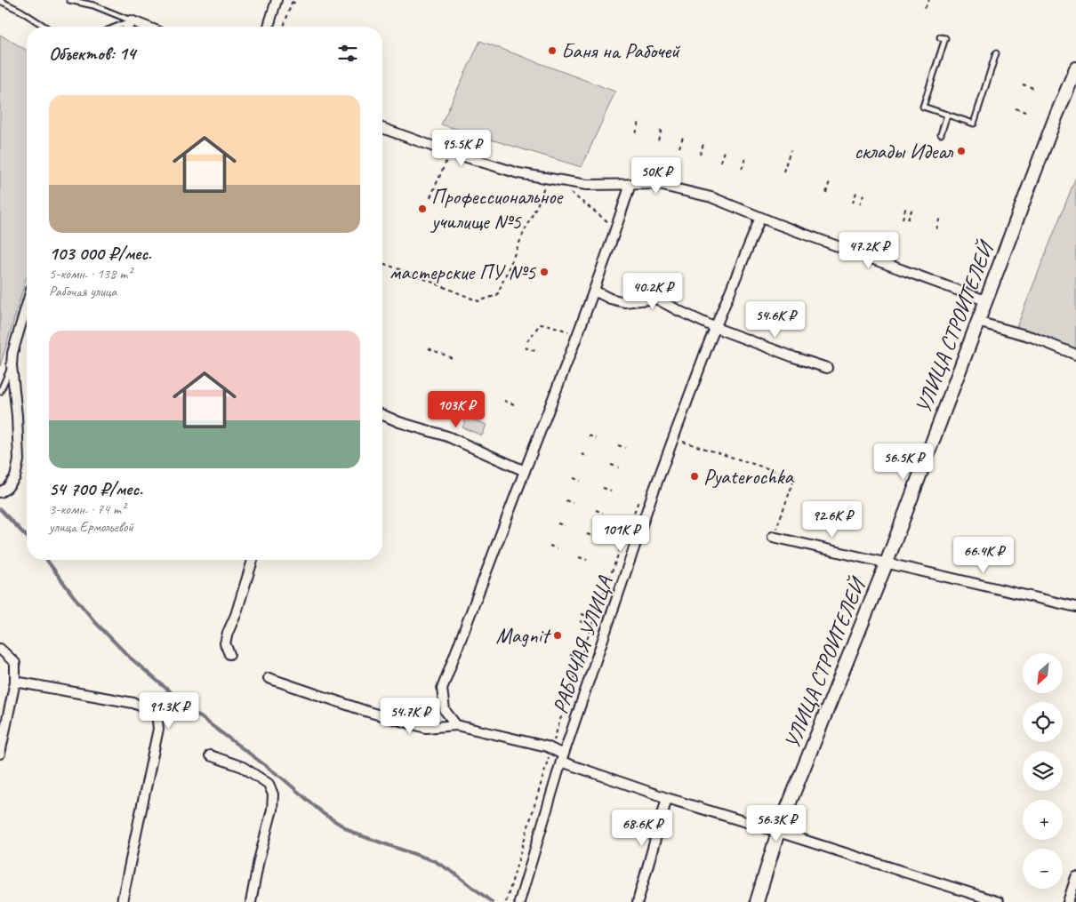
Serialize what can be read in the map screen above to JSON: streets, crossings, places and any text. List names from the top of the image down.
{
  "streets": {
    "street": ["УЛИЦА СТРОИТЕЛЕЙ", "РАБОЧАЯ УЛИЦА"]
  },
  "places": [
    "Баня на Рабочей",
    "склады Идеал",
    "Профессиональное училище №5",
    "мастерские ПУ №5",
    "Pyaterochka",
    "Magnit"
  ],
  "north": "bottom left",
  "page": {
    "heading": "Объектов: 14",
    "list": [
      {
        "name": "103 000 ₽/мес.",
        "note": "5-комн. · 138 m² · Рабочая улица"
      },
      {
        "name": "54 700 ₽/мес.",
        "note": "3-комн. · 74 m² · улица Ермольевой"
      }
    ],
    "price": [
      "95.5K ₽",
      "50K ₽",
      "47.2K ₽",
      "40.2K ₽",
      "54.6K ₽",
      "103K ₽",
      "56.5K ₽",
      "92.6K ₽",
      "101K ₽",
      "66.4K ₽",
      "91.3K ₽",
      "54.7K ₽",
      "56.3K ₽",
      "68.6K ₽"
    ],
    "map_buttons": ["+", "−"]
  }
}
